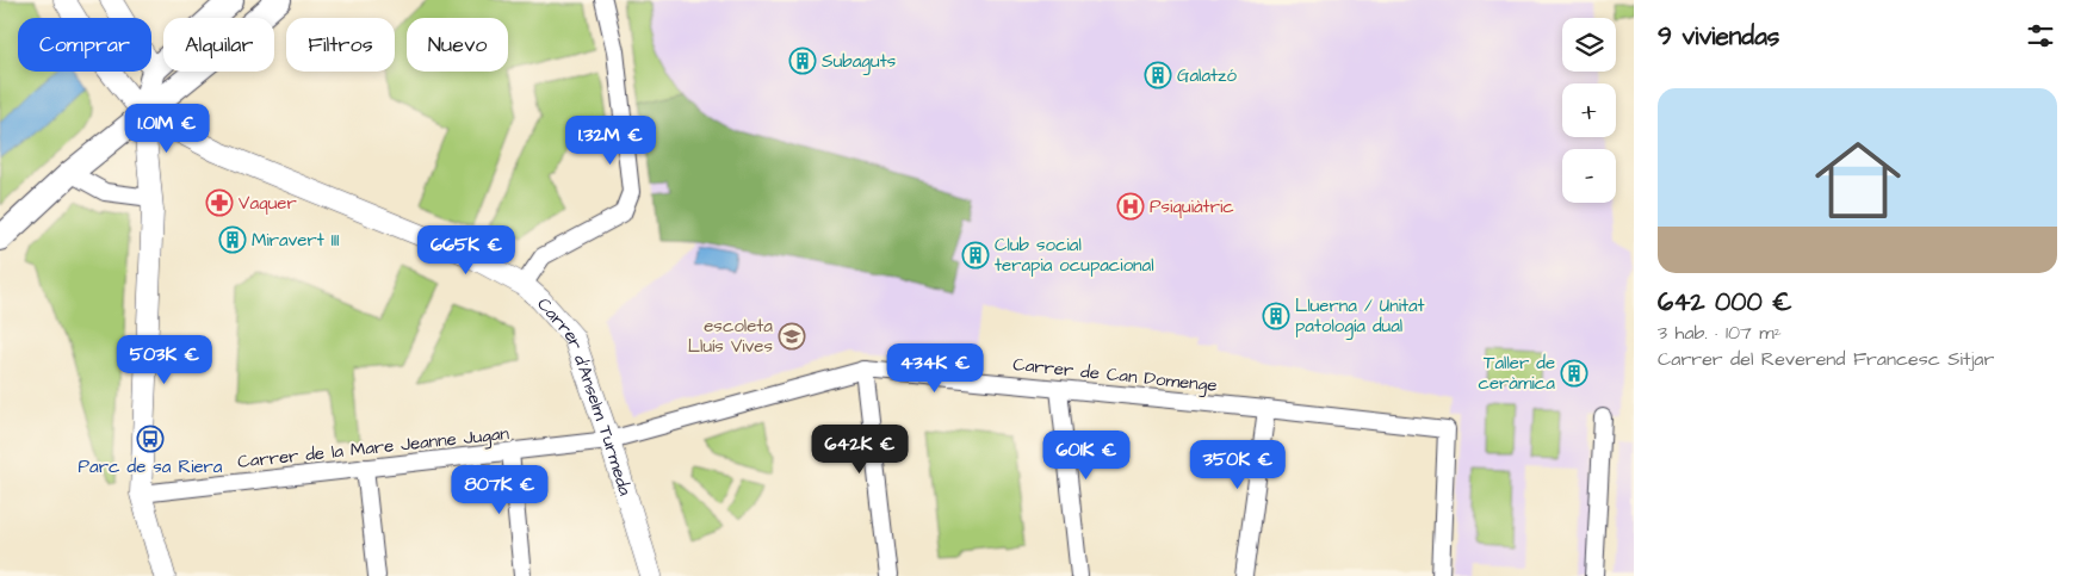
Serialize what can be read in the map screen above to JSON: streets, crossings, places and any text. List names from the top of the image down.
{
  "streets": {
    "street": ["Carrer de Can Domenge", "Carrer d'Anselm Turmeda", "Carrer de la Mare Jeanne Jugan"]
  },
  "crossings": [
    ["Carrer de Can Domenge", "Carrer d'Anselm Turmeda"],
    ["Carrer de Can Domenge", "Carrer de la Mare Jeanne Jugan"],
    ["Carrer d'Anselm Turmeda", "Carrer de la Mare Jeanne Jugan"]
  ],
  "places": {
    "building": [
      "Subaguts",
      "Galatzó",
      "Miravert III",
      "Club social terapia ocupacional",
      "Lluerna / Unitat patología dual",
      "Taller de ceràmica"
    ],
    "pharmacy": ["Vaquer"],
    "hospital": ["Psiquiàtric"],
    "school or university": ["escoleta Lluís Vives"],
    "bus stop": ["Parc de sa Riera"]
  },
  "page": {
    "heading": "9 viviendas",
    "map_buttons": ["+", "−"],
    "chip": [
      "Comprar",
      "Alquilar",
      "Filtros",
      "Nuevo"
    ],
    "list": [
      {
        "name": "642 000 €",
        "note": "3 hab. · 107 m² · Carrer del Reverend Francesc Sitjar"
      }
    ],
    "price": [
      "1.01M €",
      "1.32M €",
      "665K €",
      "503K €",
      "434K €",
      "642K €",
      "601K €",
      "350K €",
      "807K €"
    ]
  }
}
